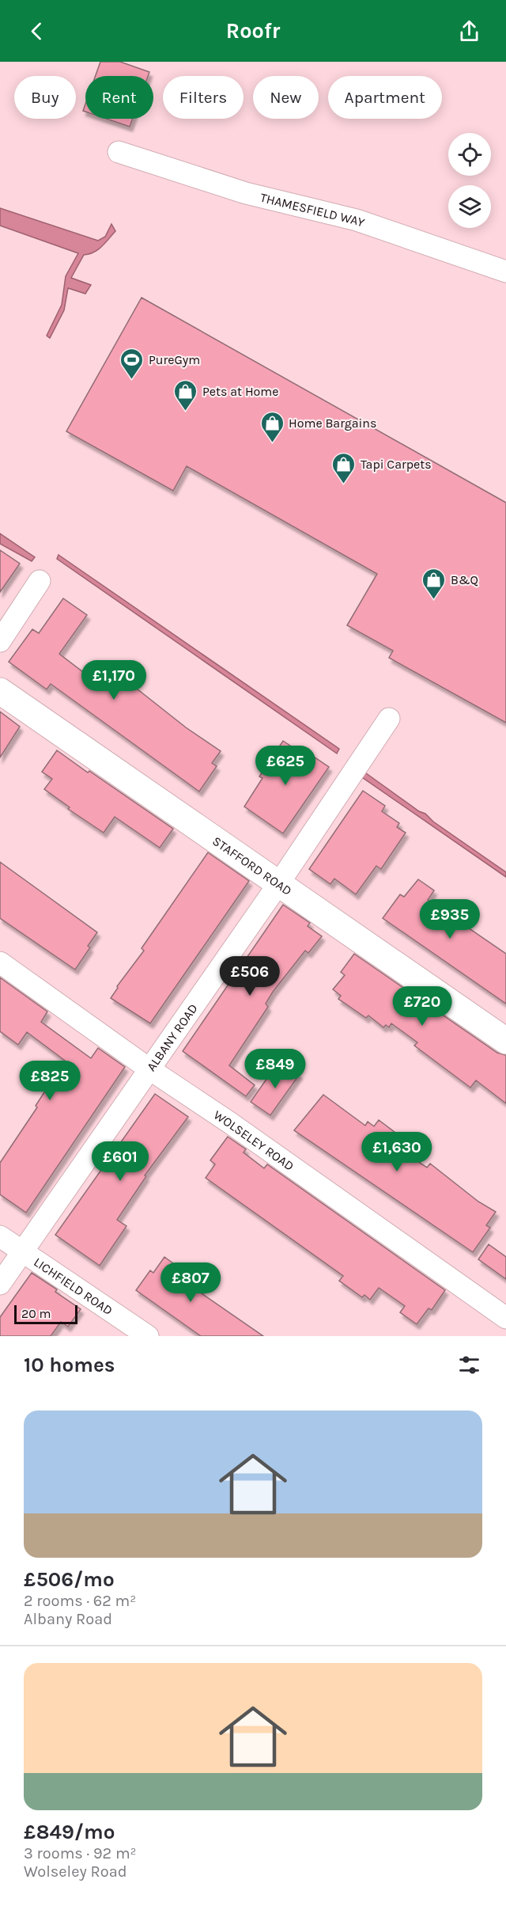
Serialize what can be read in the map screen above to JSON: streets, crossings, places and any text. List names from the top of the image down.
{
  "streets": {
    "street": [
      "THAMESFIELD WAY",
      "STAFFORD ROAD",
      "ALBANY ROAD",
      "WOLSELEY ROAD",
      "LICHFIELD ROAD"
    ]
  },
  "crossings": [
    ["STAFFORD ROAD", "ALBANY ROAD"],
    ["ALBANY ROAD", "WOLSELEY ROAD"],
    ["ALBANY ROAD", "LICHFIELD ROAD"]
  ],
  "places": {
    "sports": ["PureGym"],
    "shop": [
      "Pets at Home",
      "Home Bargains",
      "Tapi Carpets",
      "B&Q"
    ]
  },
  "scale_bar": "20 m",
  "page": {
    "header": "Roofr",
    "chip": [
      "Buy",
      "Rent",
      "Filters",
      "New",
      "Apartment"
    ],
    "price": [
      "£1,170",
      "£625",
      "£935",
      "£506",
      "£720",
      "£849",
      "£825",
      "£1,630",
      "£601",
      "£807"
    ],
    "scale": "20 m",
    "heading": "10 homes",
    "list": [
      {
        "name": "£506/mo",
        "note": "2 rooms · 62 m² · Albany Road"
      },
      {
        "name": "£849/mo",
        "note": "3 rooms · 92 m² · Wolseley Road"
      }
    ]
  }
}
